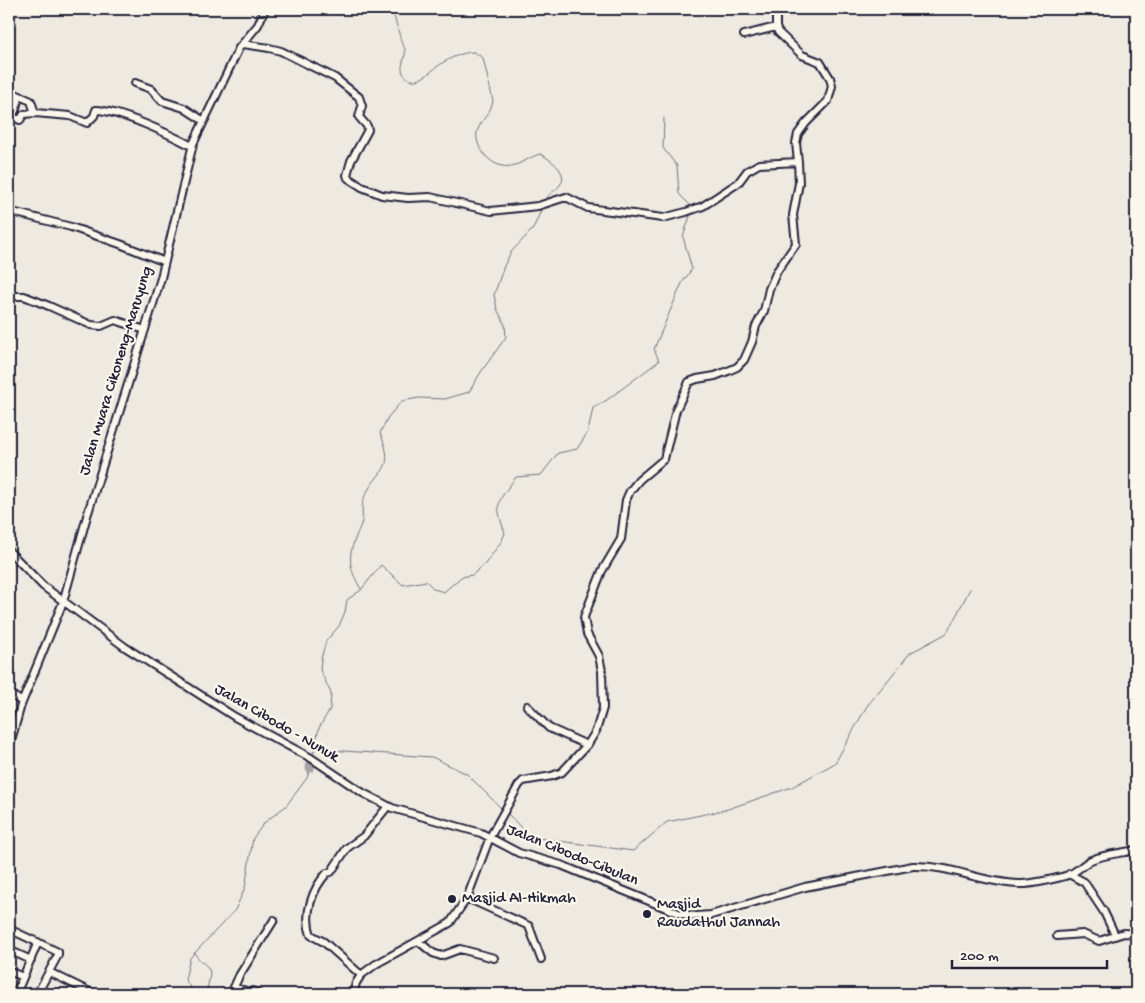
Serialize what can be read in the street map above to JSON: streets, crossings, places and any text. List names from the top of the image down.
{
  "streets": {
    "street": ["Jalan Muara Cikoneng-Maruyung", "Jalan Cibodo - Nunuk", "Jalan Cibodo-Cibulan"]
  },
  "crossings": [
    ["Jalan Muara Cikoneng-Maruyung", "Jalan Cibodo - Nunuk"],
    ["Jalan Cibodo - Nunuk", "Jalan Cibodo-Cibulan"]
  ],
  "places": ["Masjid Al-Hikmah", "Masjid Raudathul Jannah"],
  "scale_bar": "200 m"
}
